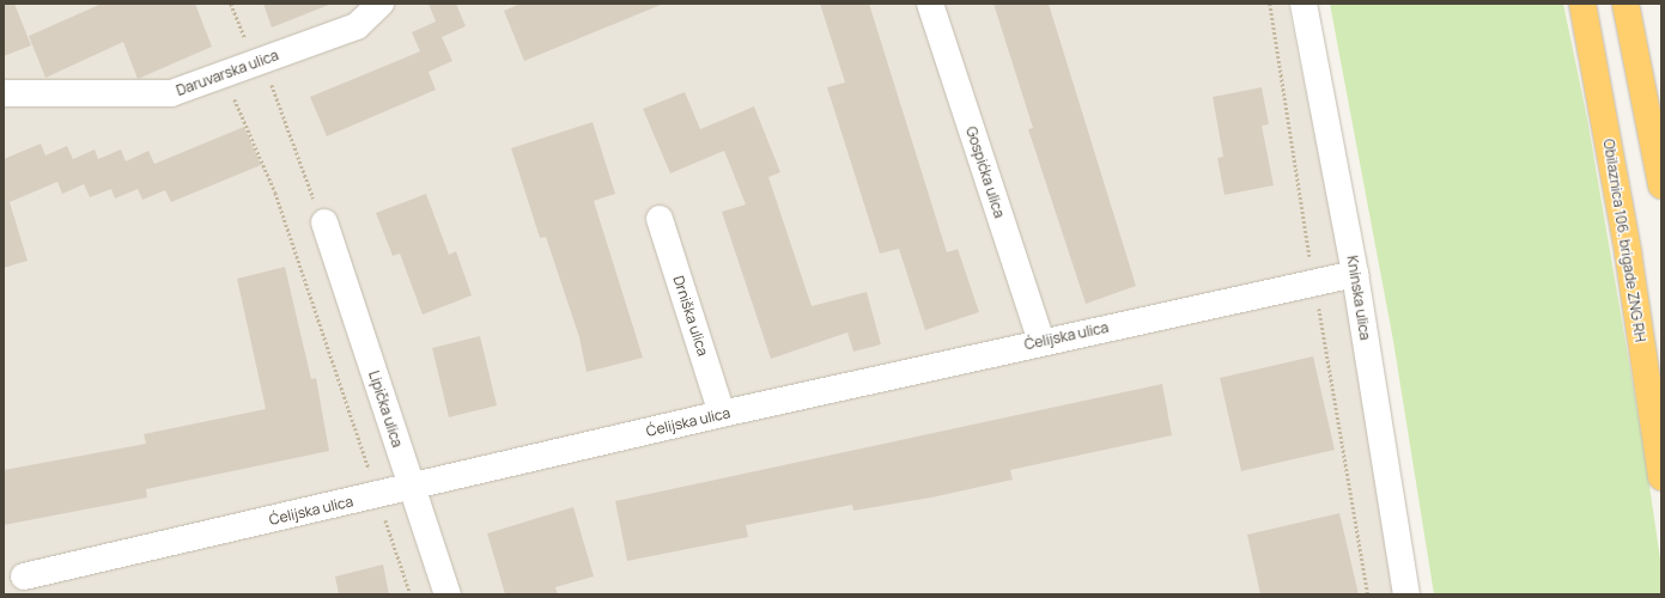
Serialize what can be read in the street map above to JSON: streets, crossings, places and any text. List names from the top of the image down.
{
  "streets": {
    "highway": ["Obilaznica 106. brigade ZNG RH"],
    "street": [
      "Daruvarska ulica",
      "Gospićka ulica",
      "Kninska ulica",
      "Drniška ulica",
      "Ćelijska ulica",
      "Lipička ulica"
    ]
  },
  "crossings": [
    ["Gospićka ulica", "Ćelijska ulica"],
    ["Kninska ulica", "Ćelijska ulica"],
    ["Drniška ulica", "Ćelijska ulica"],
    ["Ćelijska ulica", "Lipička ulica"]
  ]
}
